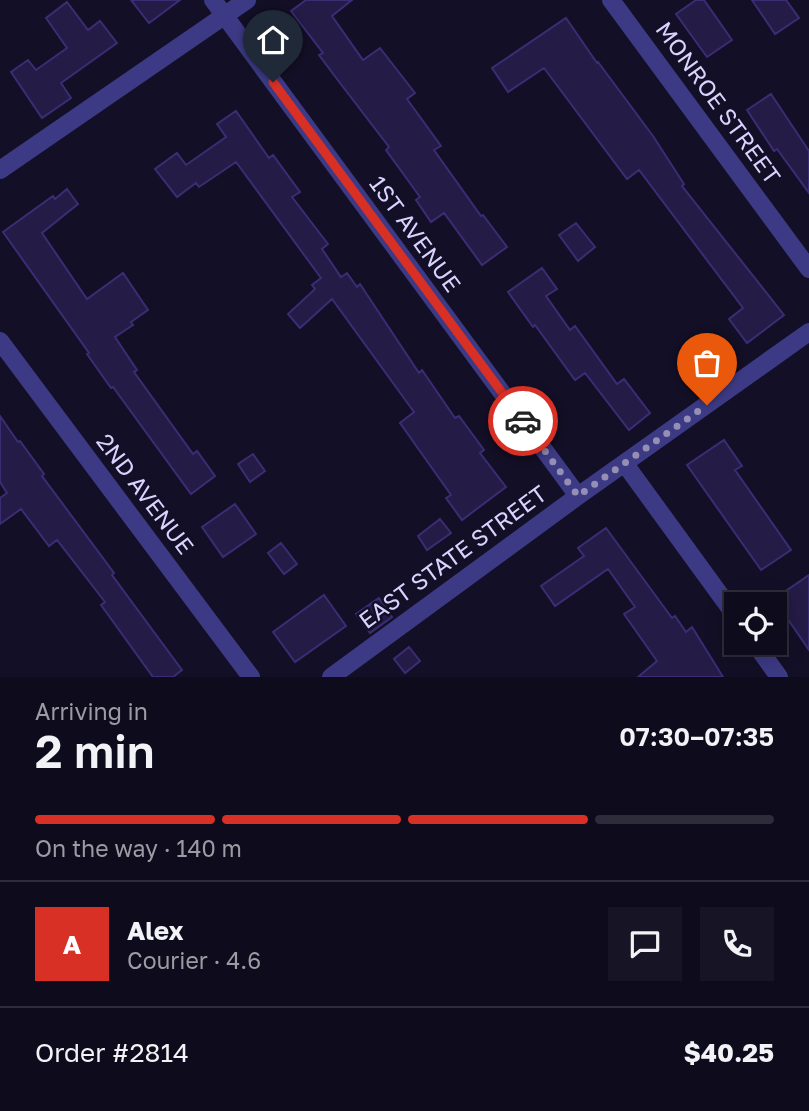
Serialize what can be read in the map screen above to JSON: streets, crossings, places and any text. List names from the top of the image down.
{
  "streets": {
    "street": [
      "MONROE STREET",
      "1ST AVENUE",
      "2ND AVENUE",
      "EAST STATE STREET"
    ]
  },
  "crossings": [
    ["1ST AVENUE", "EAST STATE STREET"]
  ],
  "page": {
    "heading": ["2 min", "Arriving in", "07:30–07:35"],
    "panel": [
      "Alex",
      "Courier · 4.6",
      "Order #2814",
      "$40.25"
    ],
    "bar": "On the way · 140 m",
    "round": "A"
  }
}
